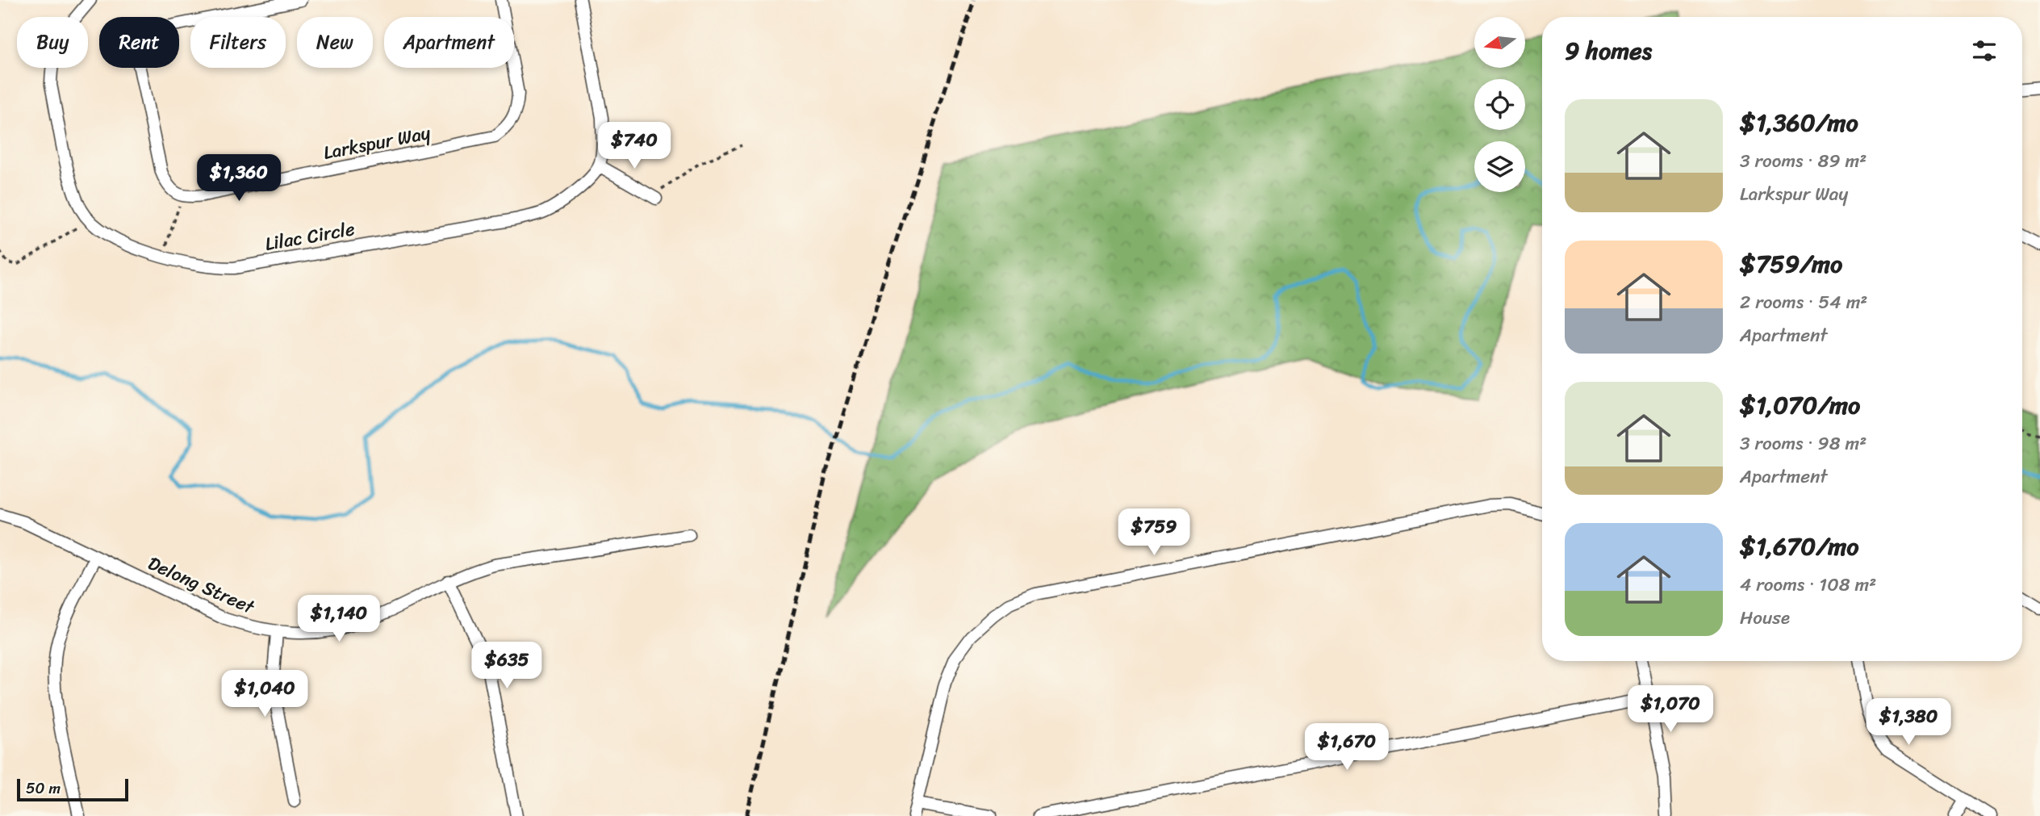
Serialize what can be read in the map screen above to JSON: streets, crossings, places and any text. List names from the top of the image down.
{
  "streets": {
    "street": ["Larkspur Way", "Lilac Circle", "Delong Street"]
  },
  "scale_bar": "50 m",
  "north": "left",
  "page": {
    "chip": [
      "Buy",
      "Rent",
      "Filters",
      "New",
      "Apartment"
    ],
    "heading": "9 homes",
    "list": [
      {
        "name": "$1,360/mo",
        "note": "3 rooms · 89 m² · Larkspur Way"
      },
      {
        "name": "$759/mo",
        "note": "2 rooms · 54 m² · Apartment"
      },
      {
        "name": "$1,070/mo",
        "note": "3 rooms · 98 m² · Apartment"
      },
      {
        "name": "$1,670/mo",
        "note": "4 rooms · 108 m² · House"
      }
    ],
    "price": [
      "$740",
      "$1,360",
      "$759",
      "$1,140",
      "$635",
      "$1,040",
      "$1,070",
      "$1,380",
      "$1,670"
    ],
    "scale": "50 m"
  }
}
